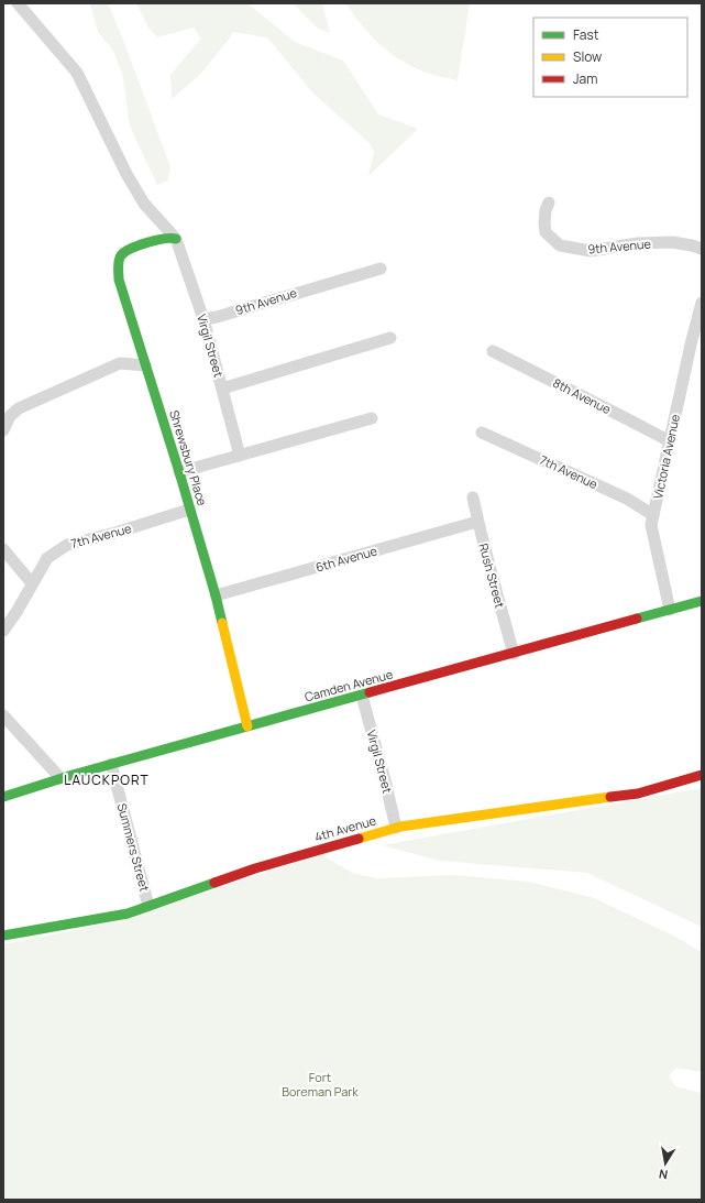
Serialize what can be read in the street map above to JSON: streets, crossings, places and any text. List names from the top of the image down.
{
  "streets": {
    "street": [
      "9th Avenue",
      "Virgil Street",
      "8th Avenue",
      "Victoria Avenue",
      "Shrewsbury Place",
      "7th Avenue",
      "6th Avenue",
      "Rush Street",
      "Camden Avenue",
      "4th Avenue",
      "Summers Street"
    ]
  },
  "crossings": [
    ["9th Avenue", "Virgil Street"],
    ["Virgil Street", "Shrewsbury Place"],
    ["Virgil Street", "Camden Avenue"],
    ["Virgil Street", "4th Avenue"],
    ["8th Avenue", "Victoria Avenue"],
    ["Victoria Avenue", "7th Avenue"],
    ["Victoria Avenue", "Camden Avenue"],
    ["Shrewsbury Place", "7th Avenue"],
    ["Shrewsbury Place", "6th Avenue"],
    ["Shrewsbury Place", "Camden Avenue"],
    ["6th Avenue", "Rush Street"],
    ["Rush Street", "Camden Avenue"],
    ["Camden Avenue", "Summers Street"],
    ["4th Avenue", "Summers Street"]
  ],
  "districts": ["LAUCKPORT"],
  "parks": ["Fort Boreman Park"],
  "legend": ["Fast", "Slow", "Jam"],
  "north": "bottom"
}
